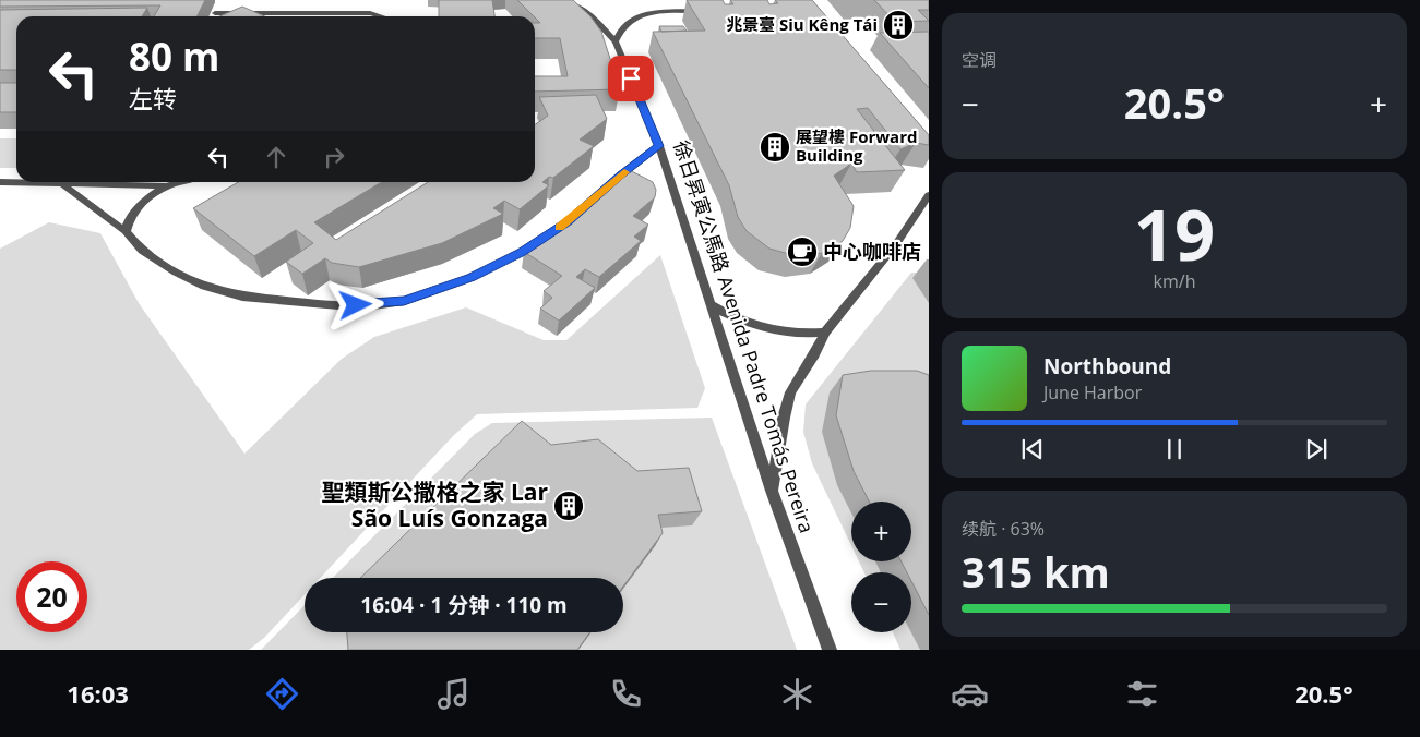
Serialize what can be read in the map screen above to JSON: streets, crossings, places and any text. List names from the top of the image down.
{
  "streets": {
    "street": ["徐日昇寅公馬路 Avenida Padre Tomás Pereira"]
  },
  "places": {
    "building": ["兆景臺 Siu Kêng Tái", "展望樓 Forward Building", "聖類斯公撒格之家 Lar São Luís Gonzaga"],
    "cafe": ["中心咖啡店"]
  },
  "page": {
    "tile": [
      "空调",
      ["19", "km/h"],
      ["续航 · 63%", "315 km"]
    ],
    "turn": ["80 m", "左转"],
    "heat": ["−", "20.5°", "+"],
    "song": ["Northbound", "June Harbor"],
    "map_buttons": ["+", "−"],
    "limit": "20",
    "trip": "16:04 · 1 分钟 · 110 m",
    "tabs": ["16:03", "20.5°"]
  }
}
